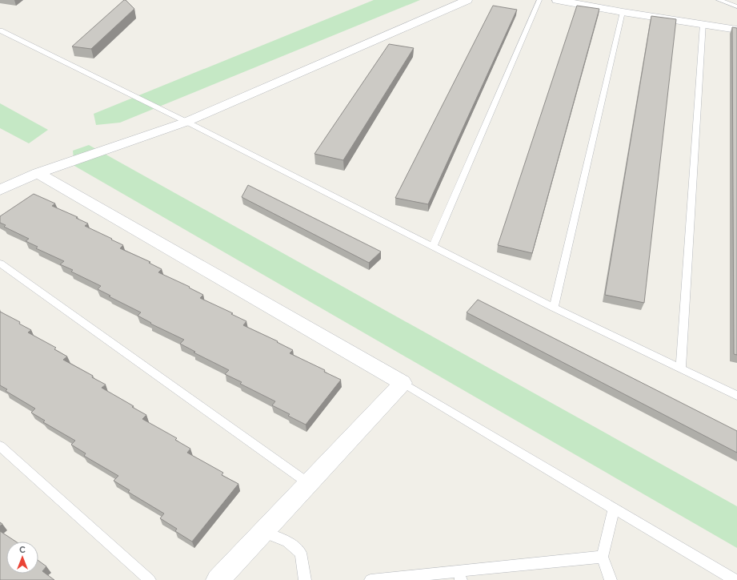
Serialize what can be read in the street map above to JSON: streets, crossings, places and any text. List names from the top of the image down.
{
  "north": "top"
}
